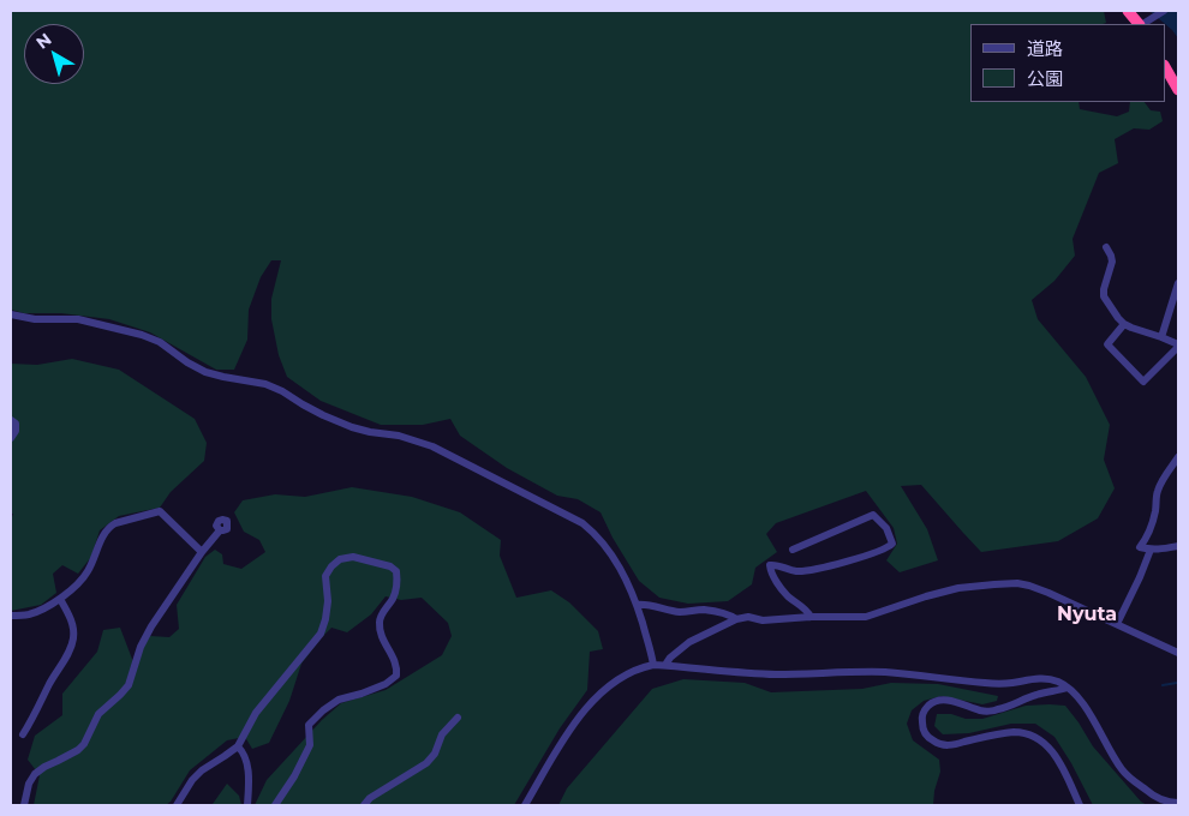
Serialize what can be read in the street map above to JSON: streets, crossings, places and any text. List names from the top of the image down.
{
  "districts": ["Nyuta"],
  "legend": ["道路", "公園"],
  "north": "top left"
}
